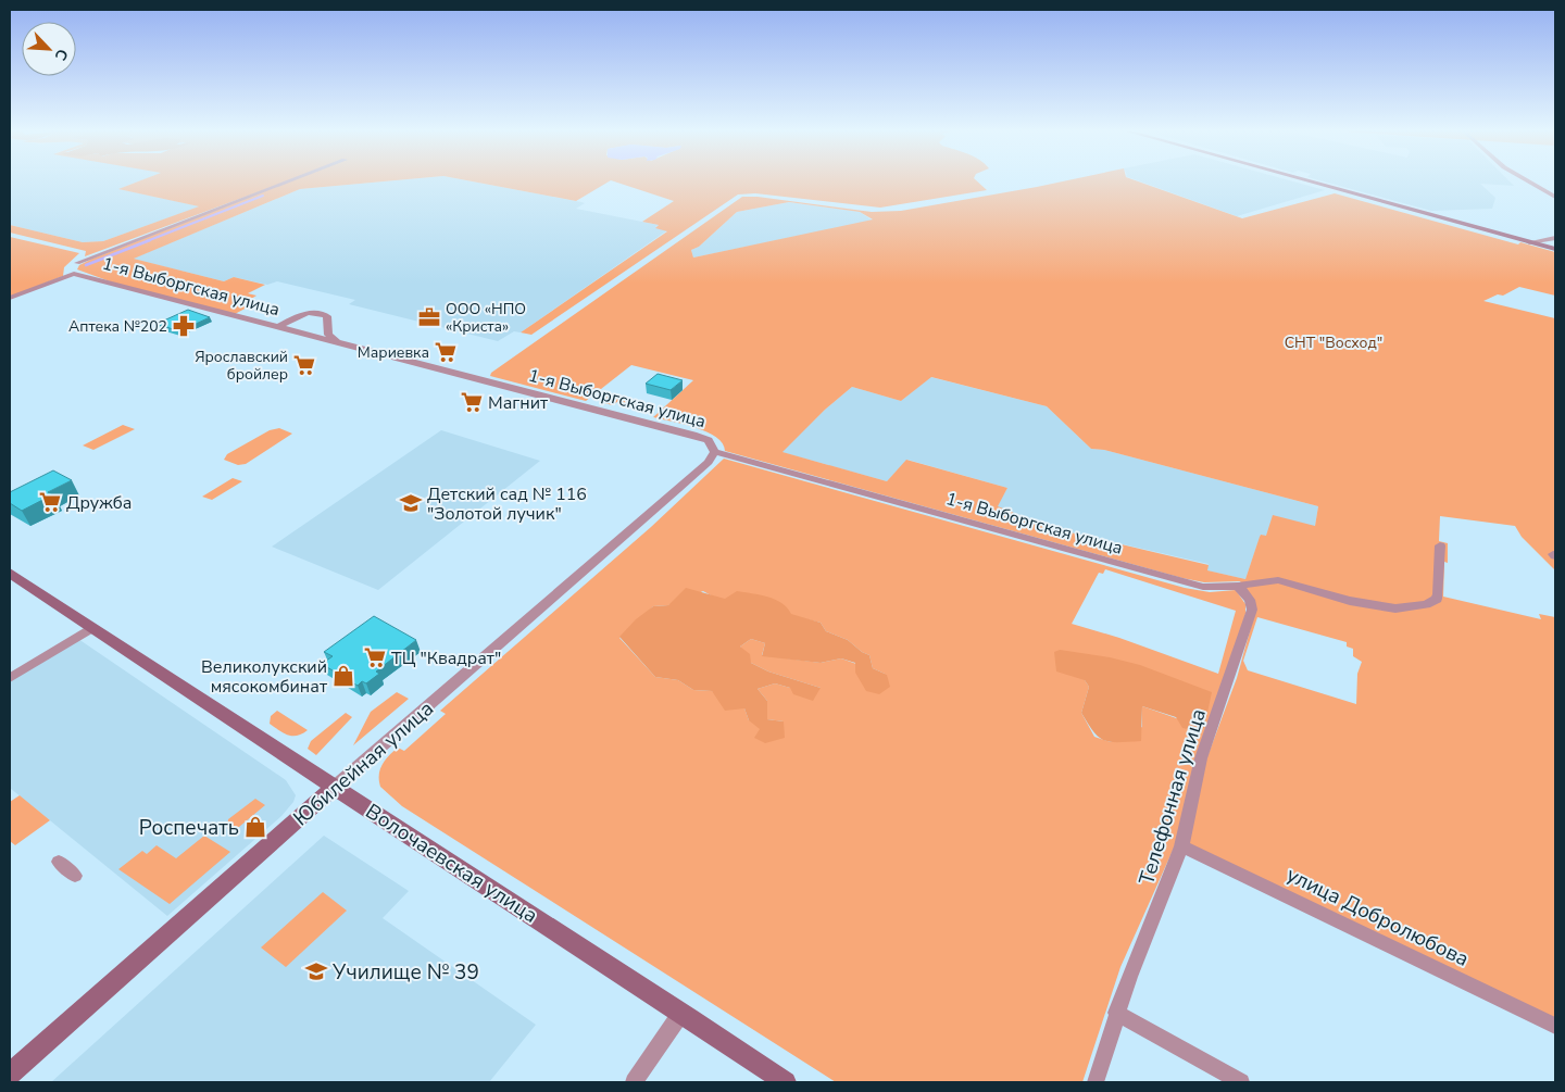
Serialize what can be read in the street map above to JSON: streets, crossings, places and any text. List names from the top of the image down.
{
  "streets": {
    "street": [
      "1-я Выборгская улица",
      "Юбилейная улица",
      "Телефонная улица",
      "Волочаевская улица",
      "улица Добролюбова"
    ]
  },
  "crossings": [
    ["1-я Выборгская улица", "Юбилейная улица"],
    ["1-я Выборгская улица", "Телефонная улица"],
    ["Юбилейная улица", "Волочаевская улица"],
    ["Телефонная улица", "улица Добролюбова"]
  ],
  "parks": ["СНТ \"Восход\""],
  "places": {
    "office": ["ООО «НПО «Криста»"],
    "pharmacy": ["Аптека №202"],
    "supermarket": [
      "Мариевка",
      "Ярославский бройлер",
      "Магнит",
      "Дружба",
      "ТЦ \"Квадрат\""
    ],
    "school or university": ["Детский сад № 116 \"Золотой лучик\"", "Училище № 39"],
    "shop": ["Великолукский мясокомбинат", "Роспечать"]
  },
  "north": "bottom right"
}
